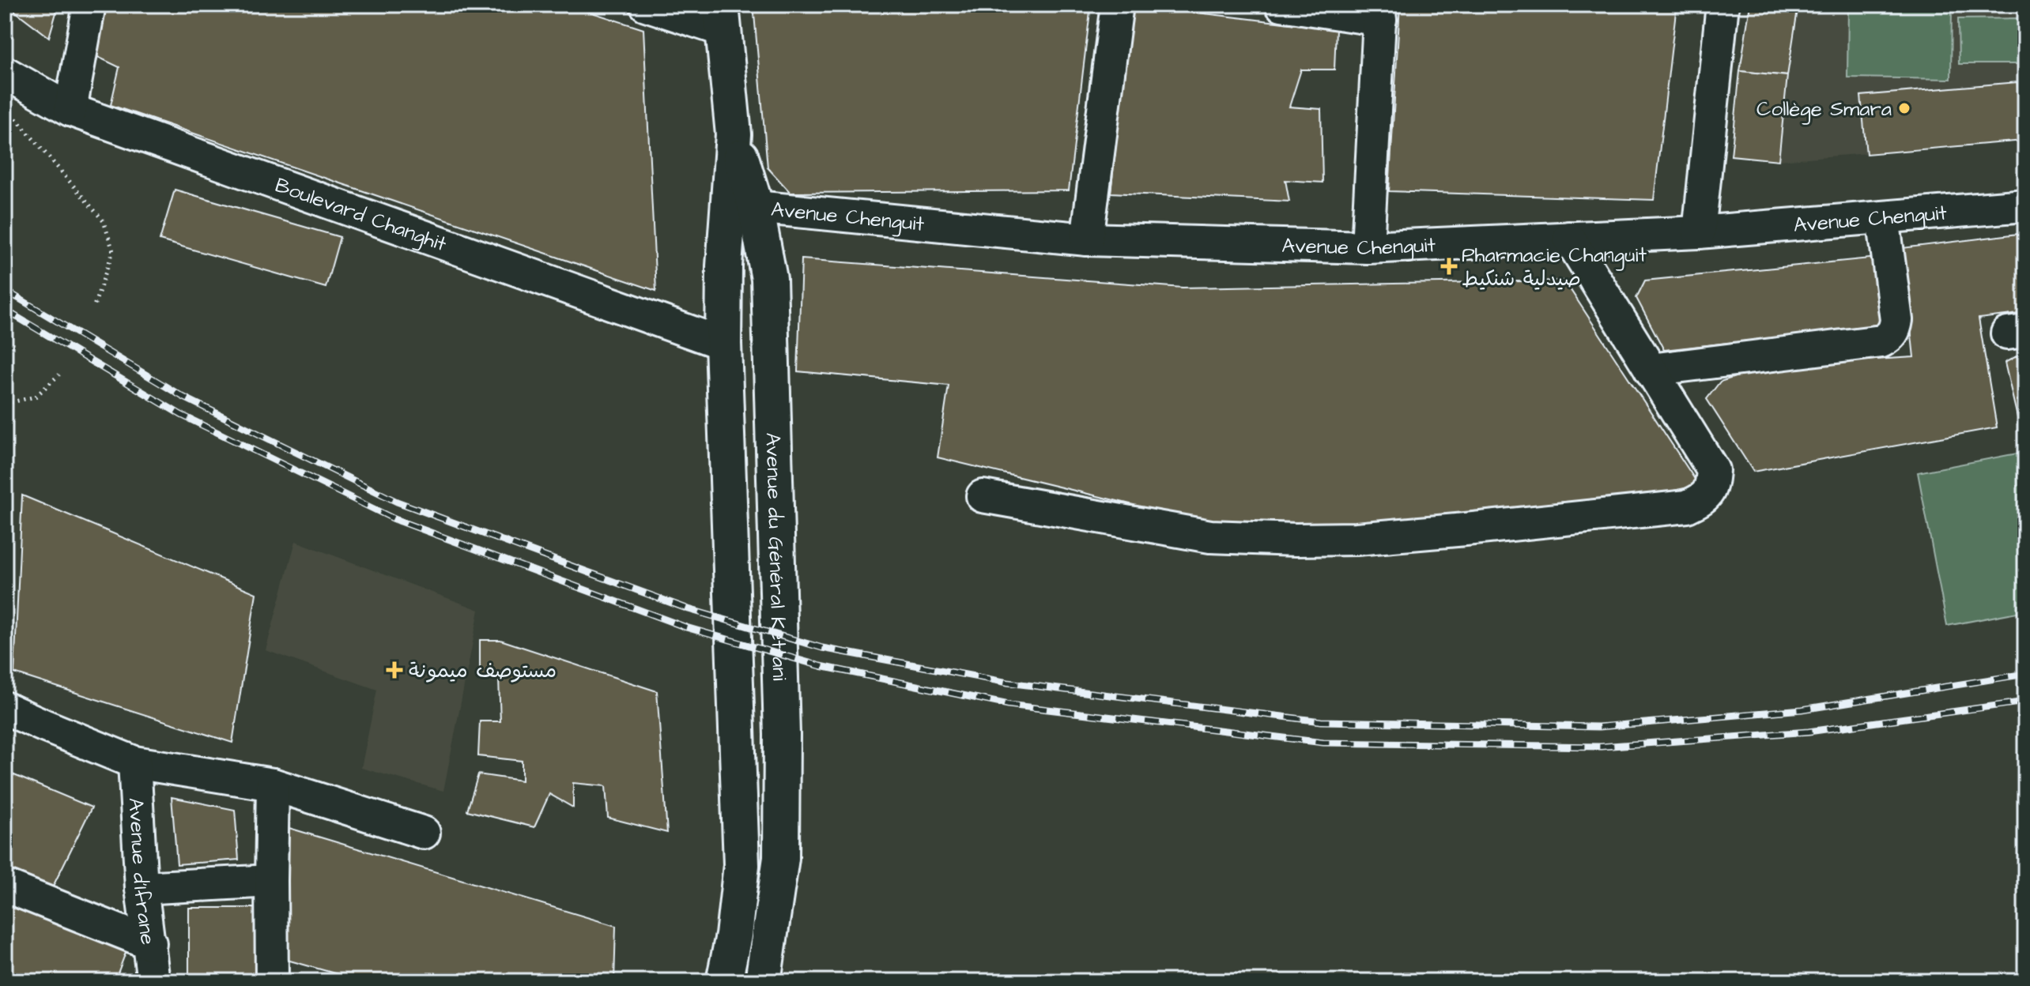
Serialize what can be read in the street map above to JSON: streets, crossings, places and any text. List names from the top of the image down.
{
  "streets": {
    "street": [
      "Boulevard Changhit",
      "Avenue Chenguit",
      "Avenue du Général Kettani",
      "Avenue d'Ifrane"
    ]
  },
  "crossings": [
    ["Boulevard Changhit", "Avenue du Général Kettani"],
    ["Avenue Chenguit", "Avenue du Général Kettani"]
  ],
  "places": {
    "other": ["Collège Smara"],
    "health": ["Pharmacie Changuit صيدلية شنكيط", "مستوصف ميمونة"]
  }
}
